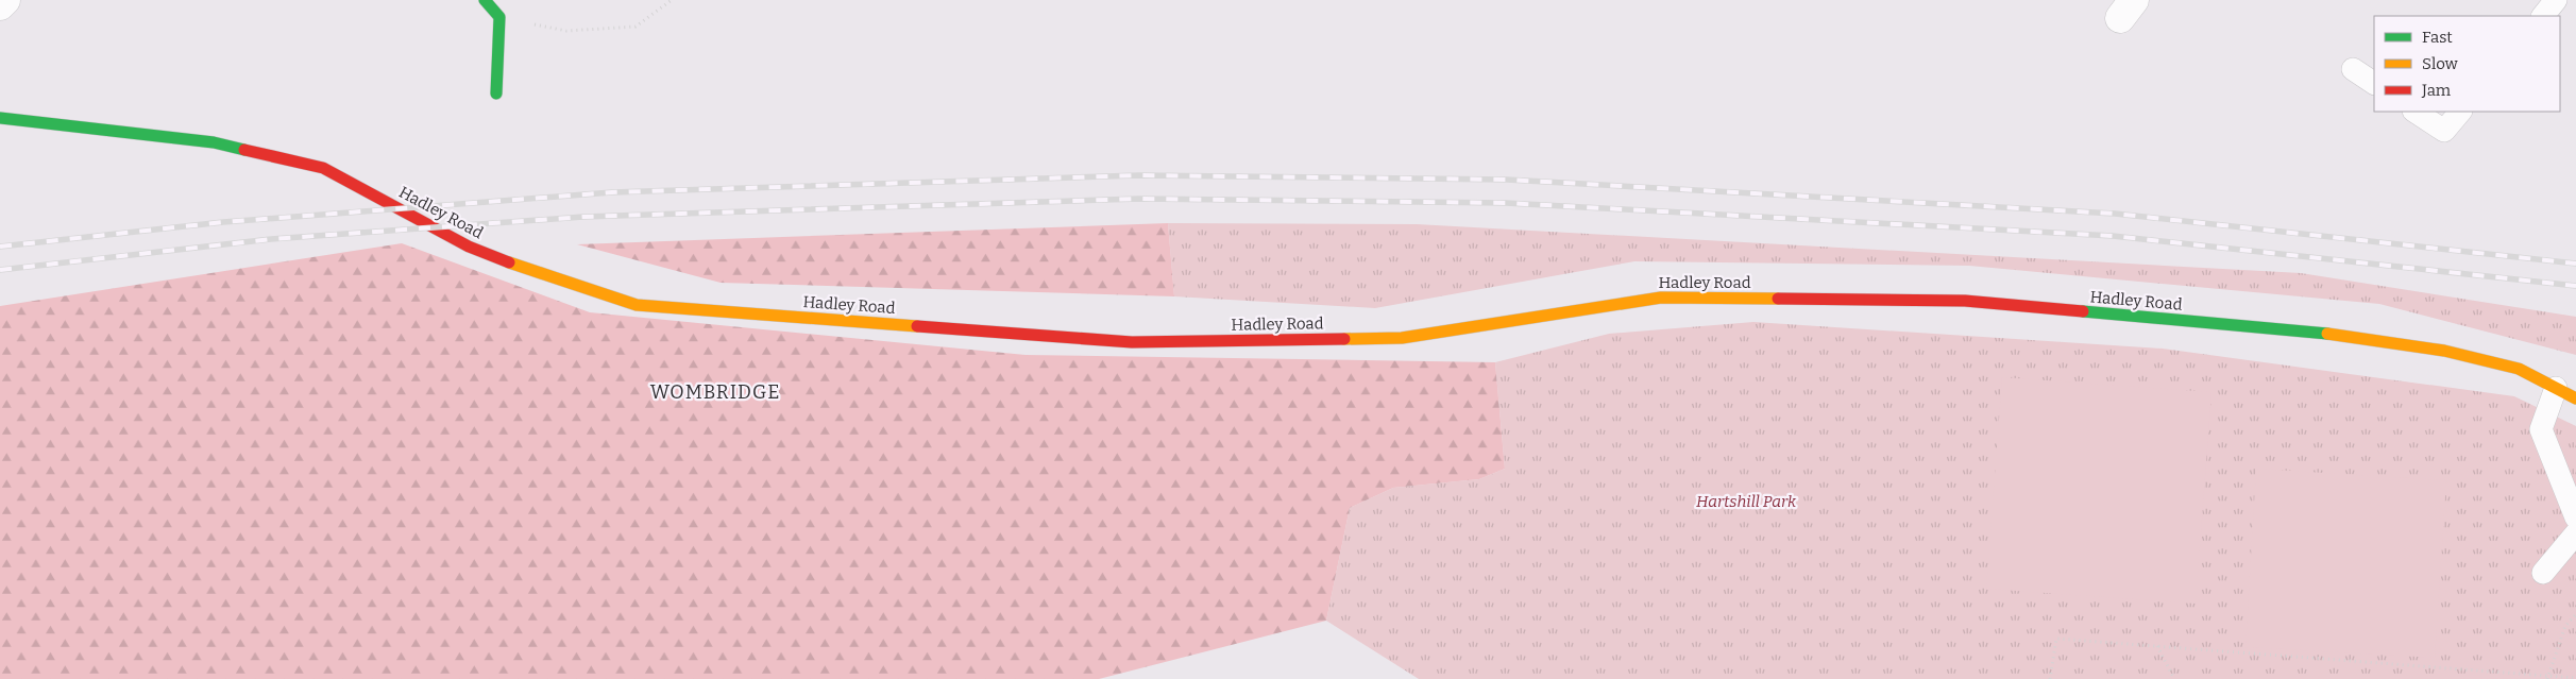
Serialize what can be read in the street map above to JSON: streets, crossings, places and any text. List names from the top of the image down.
{
  "streets": {
    "street": ["Hadley Road"]
  },
  "districts": ["WOMBRIDGE"],
  "parks": ["Hartshill Park"],
  "legend": ["Fast", "Slow", "Jam"]
}
